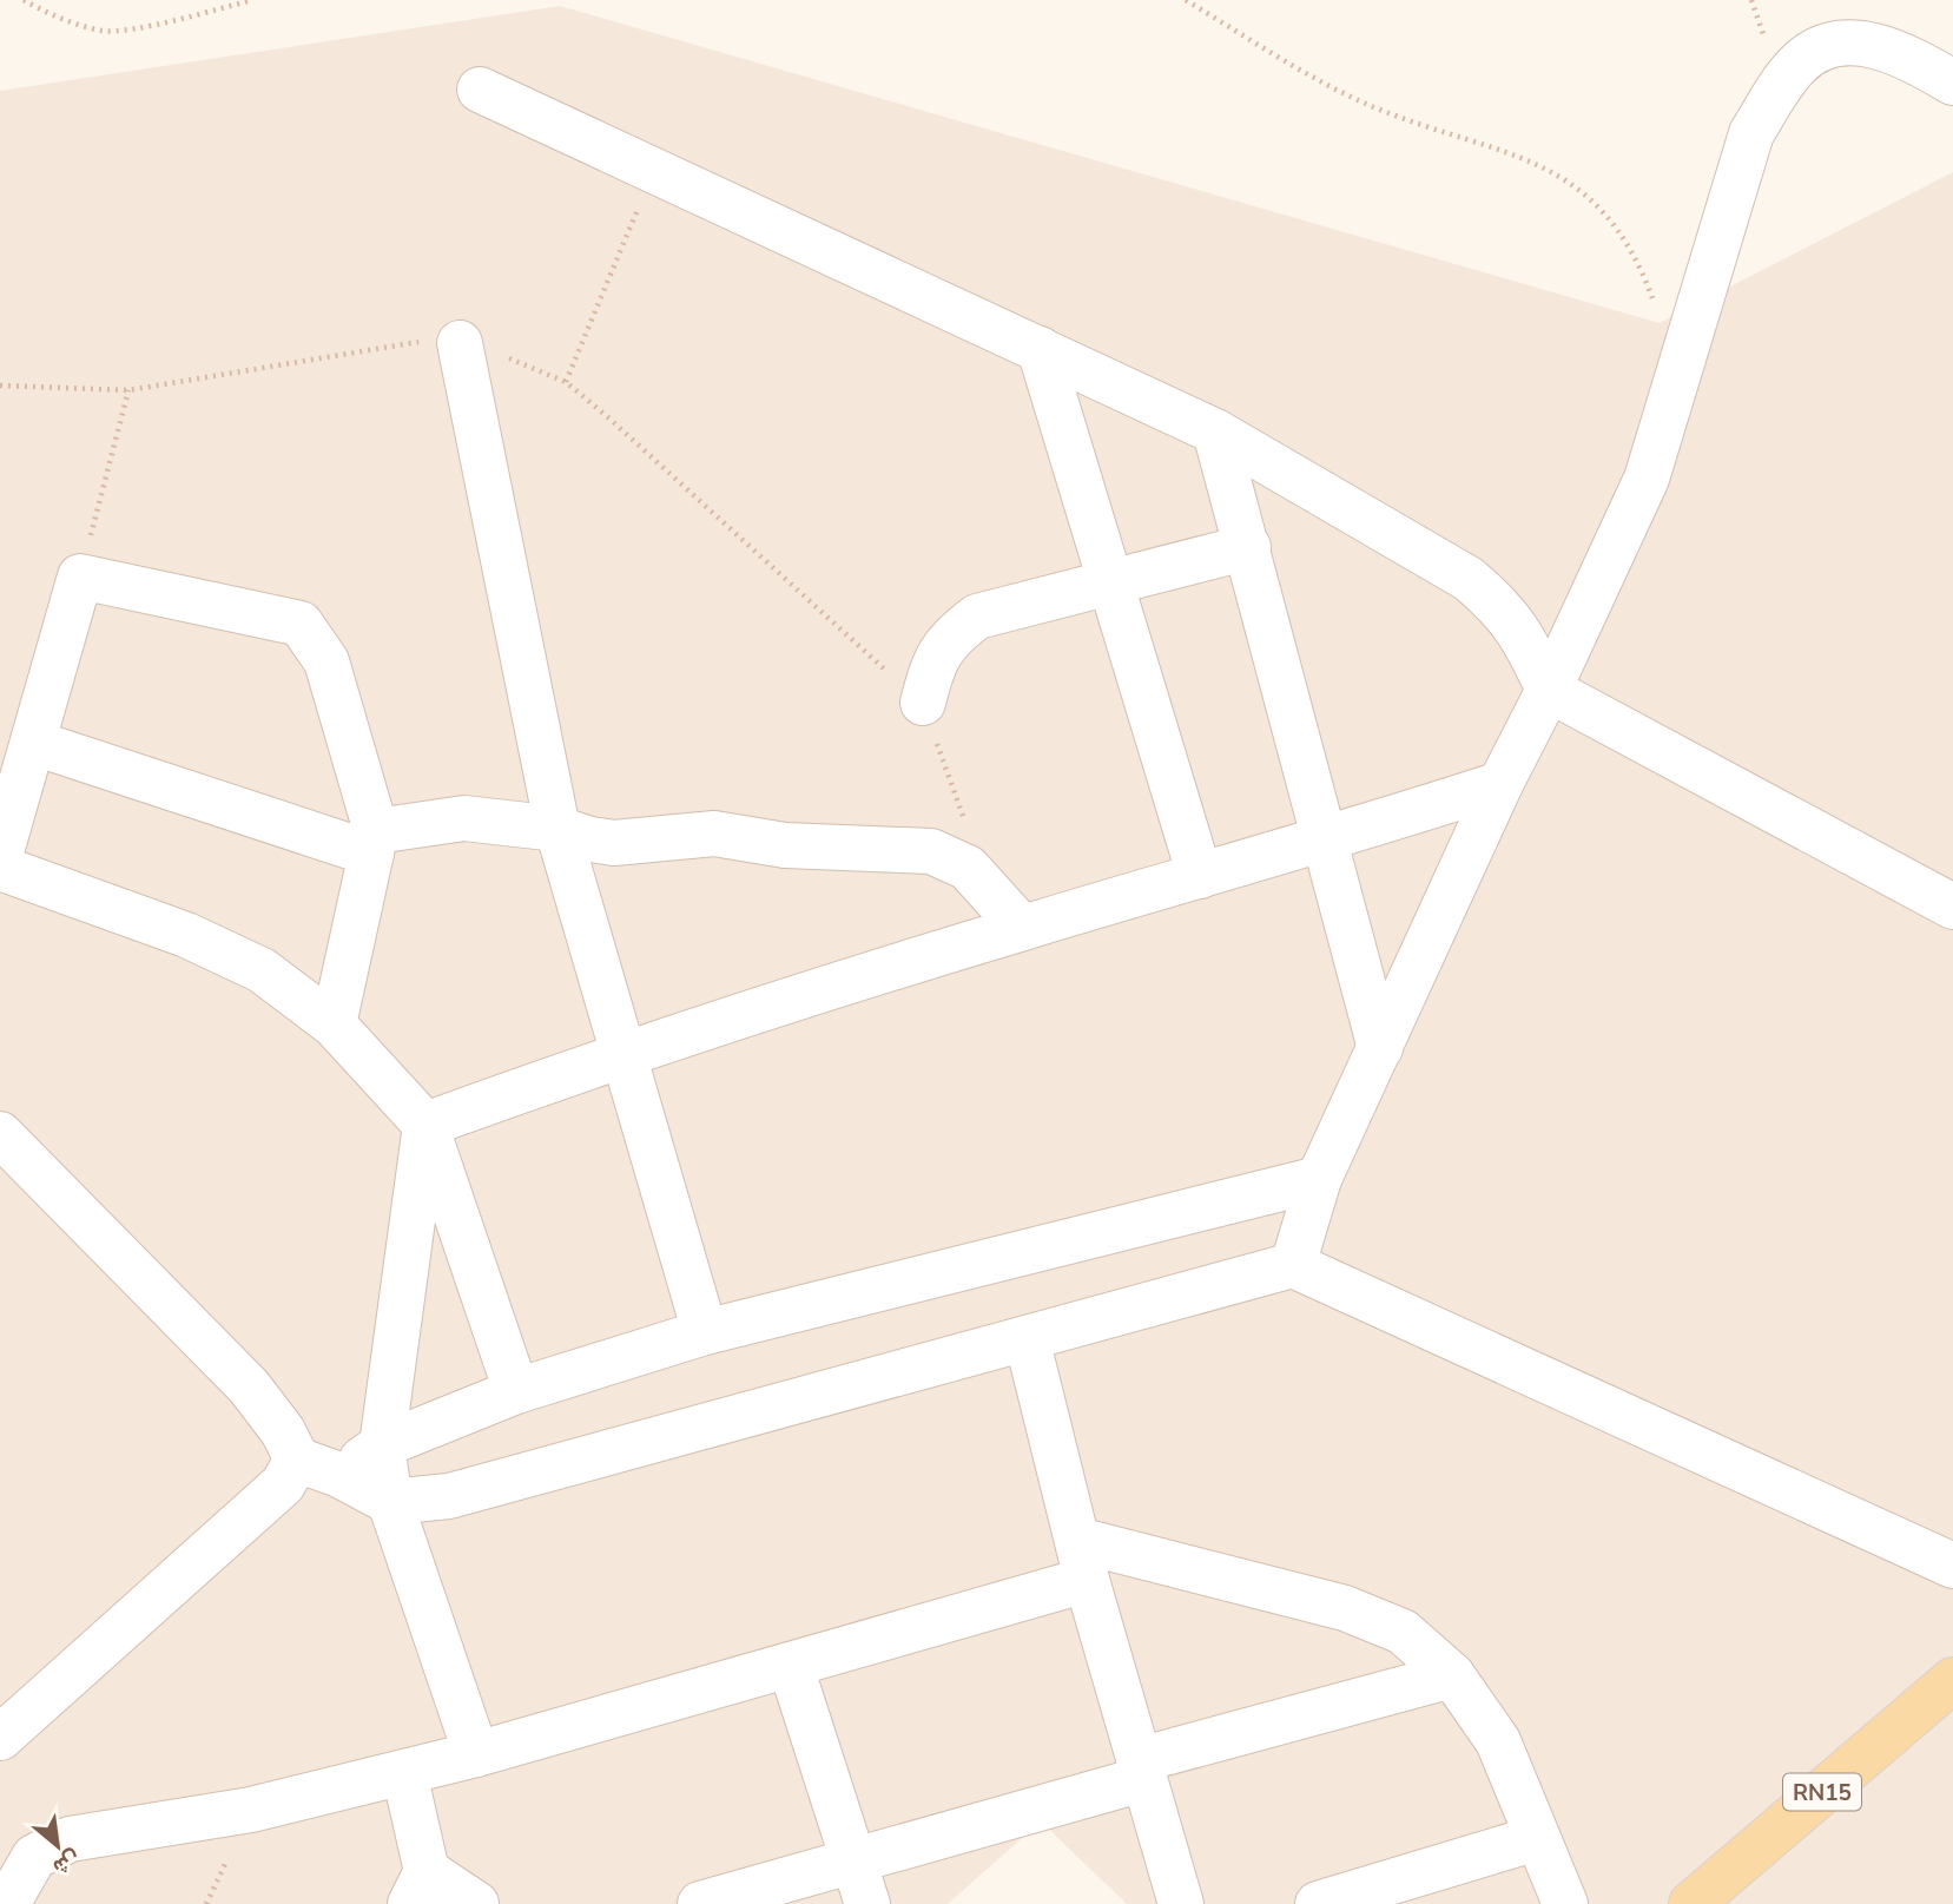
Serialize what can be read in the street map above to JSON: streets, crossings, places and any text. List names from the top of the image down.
{
  "streets": {
    "main road": ["RN15"]
  },
  "north": "bottom right"
}
